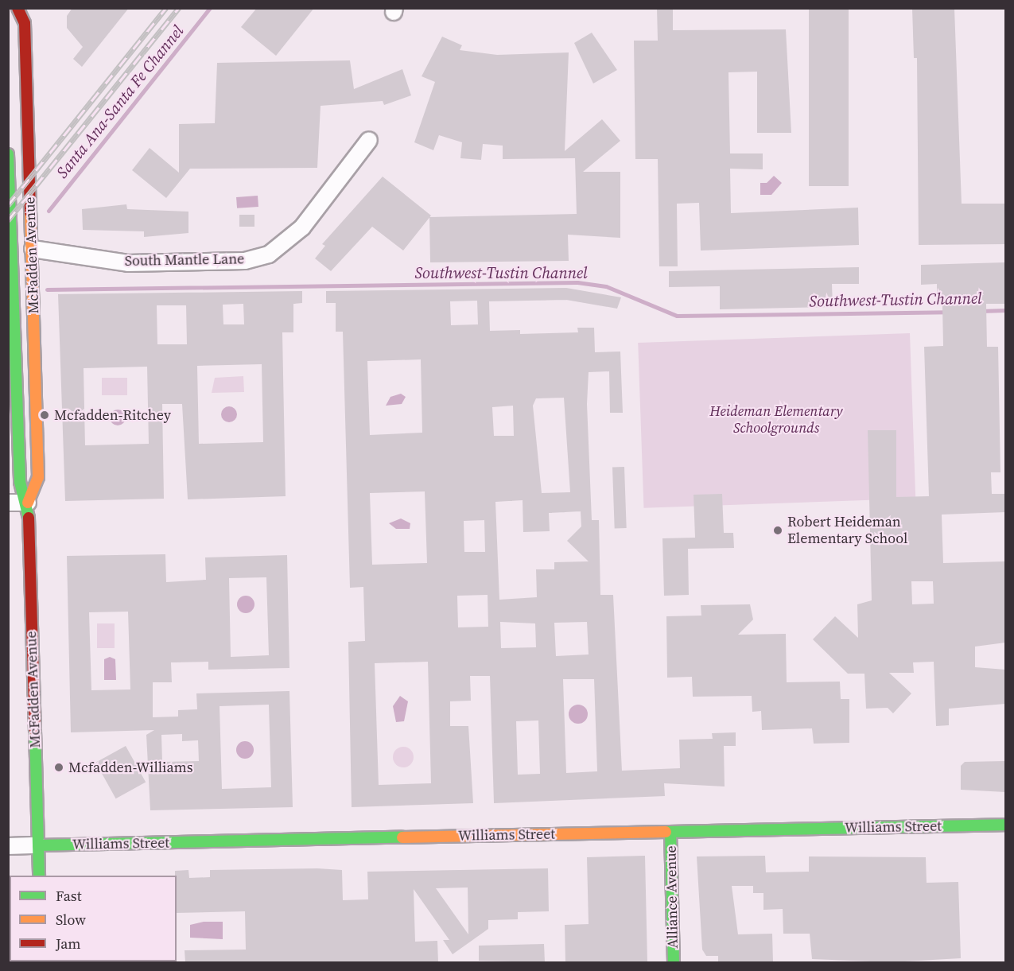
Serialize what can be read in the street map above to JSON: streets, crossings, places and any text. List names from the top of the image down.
{
  "streets": {
    "main road": ["McFadden Avenue", "Williams Street", "Alliance Avenue"],
    "street": ["South Mantle Lane"]
  },
  "crossings": [
    ["McFadden Avenue", "South Mantle Lane"],
    ["McFadden Avenue", "Williams Street"],
    ["Williams Street", "Alliance Avenue"]
  ],
  "water": ["Santa Ana-Santa Fe Channel", "Southwest-Tustin Channel"],
  "parks": ["Heideman Elementary Schoolgrounds"],
  "places": ["Mcfadden-Ritchey", "Robert Heideman Elementary School", "Mcfadden-Williams"],
  "legend": ["Fast", "Slow", "Jam"]
}
